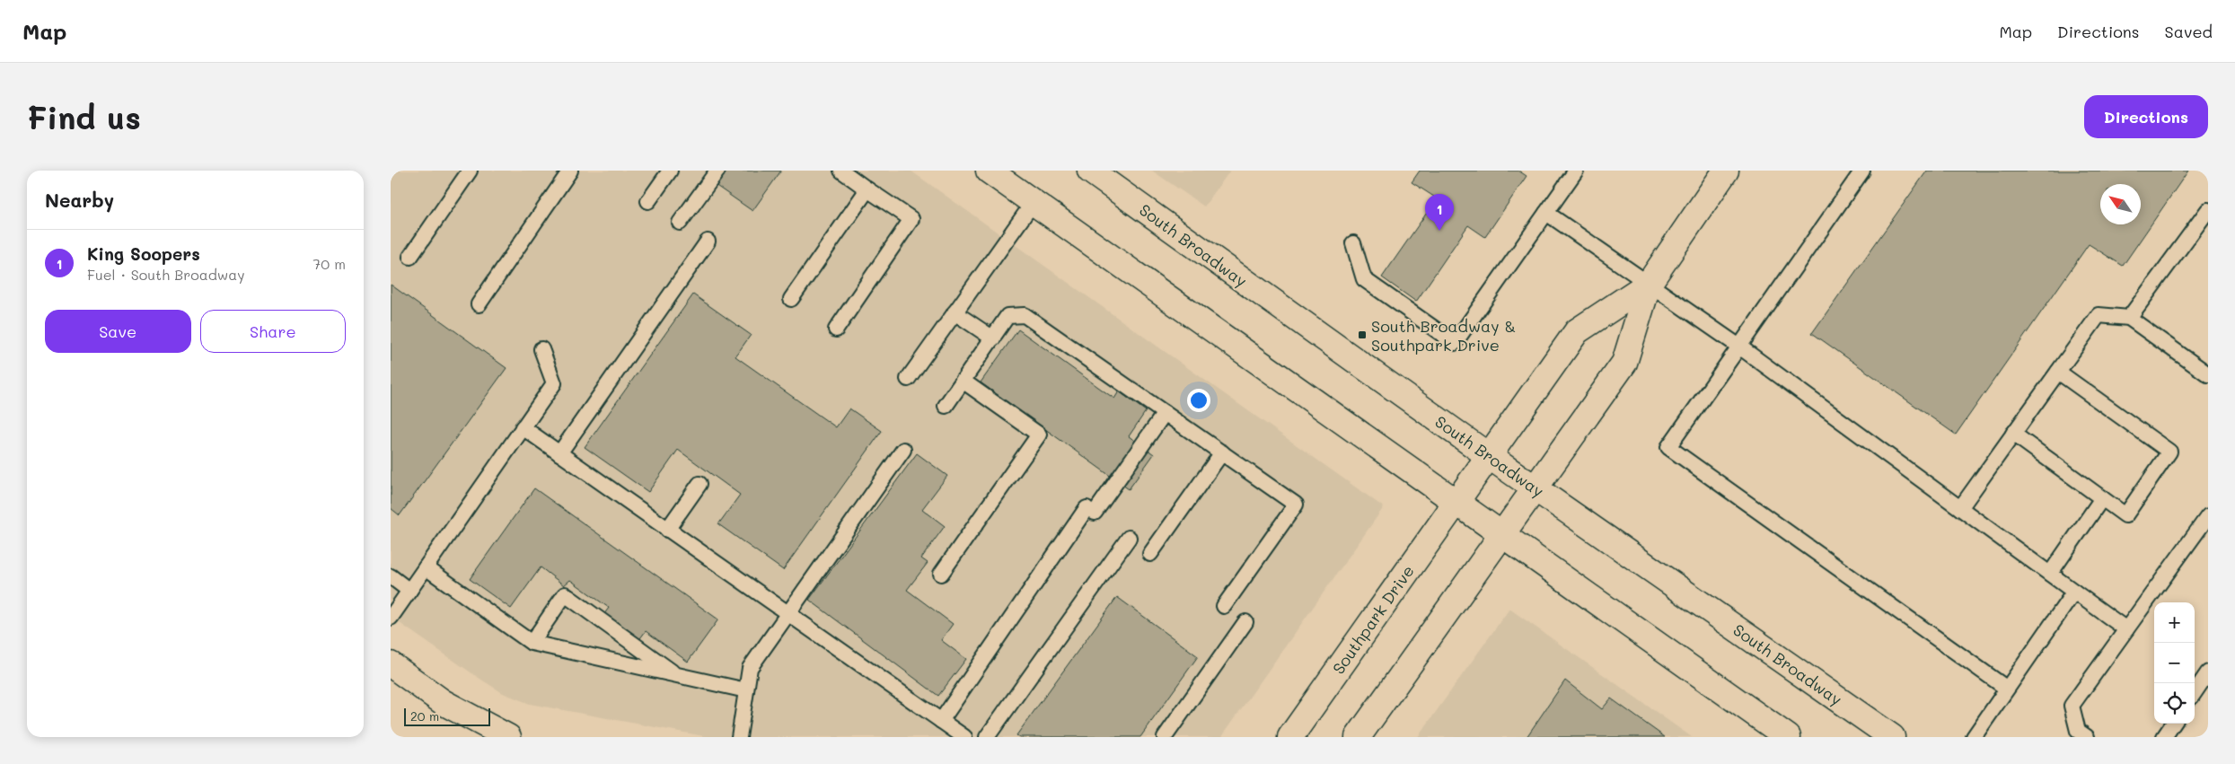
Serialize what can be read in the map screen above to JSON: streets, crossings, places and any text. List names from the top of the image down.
{
  "streets": {
    "main road": ["South Broadway", "Southpark Drive"]
  },
  "crossings": [
    ["South Broadway", "Southpark Drive"]
  ],
  "places": {
    "transit": ["South Broadway & Southpark Drive"]
  },
  "scale_bar": "20 m",
  "north": "top left",
  "page": {
    "header": "Map",
    "nav": ["Map", "Directions", "Saved"],
    "buttons": [
      "Directions",
      ["Save", "Share"]
    ],
    "title": "Find us",
    "heading": "Nearby",
    "pins": "1",
    "list": [
      {
        "mark": "1",
        "name": "King Soopers",
        "note": "Fuel · South Broadway",
        "value": "70 m"
      }
    ],
    "map_buttons": ["+", "−"],
    "scale": "20 m"
  }
}
